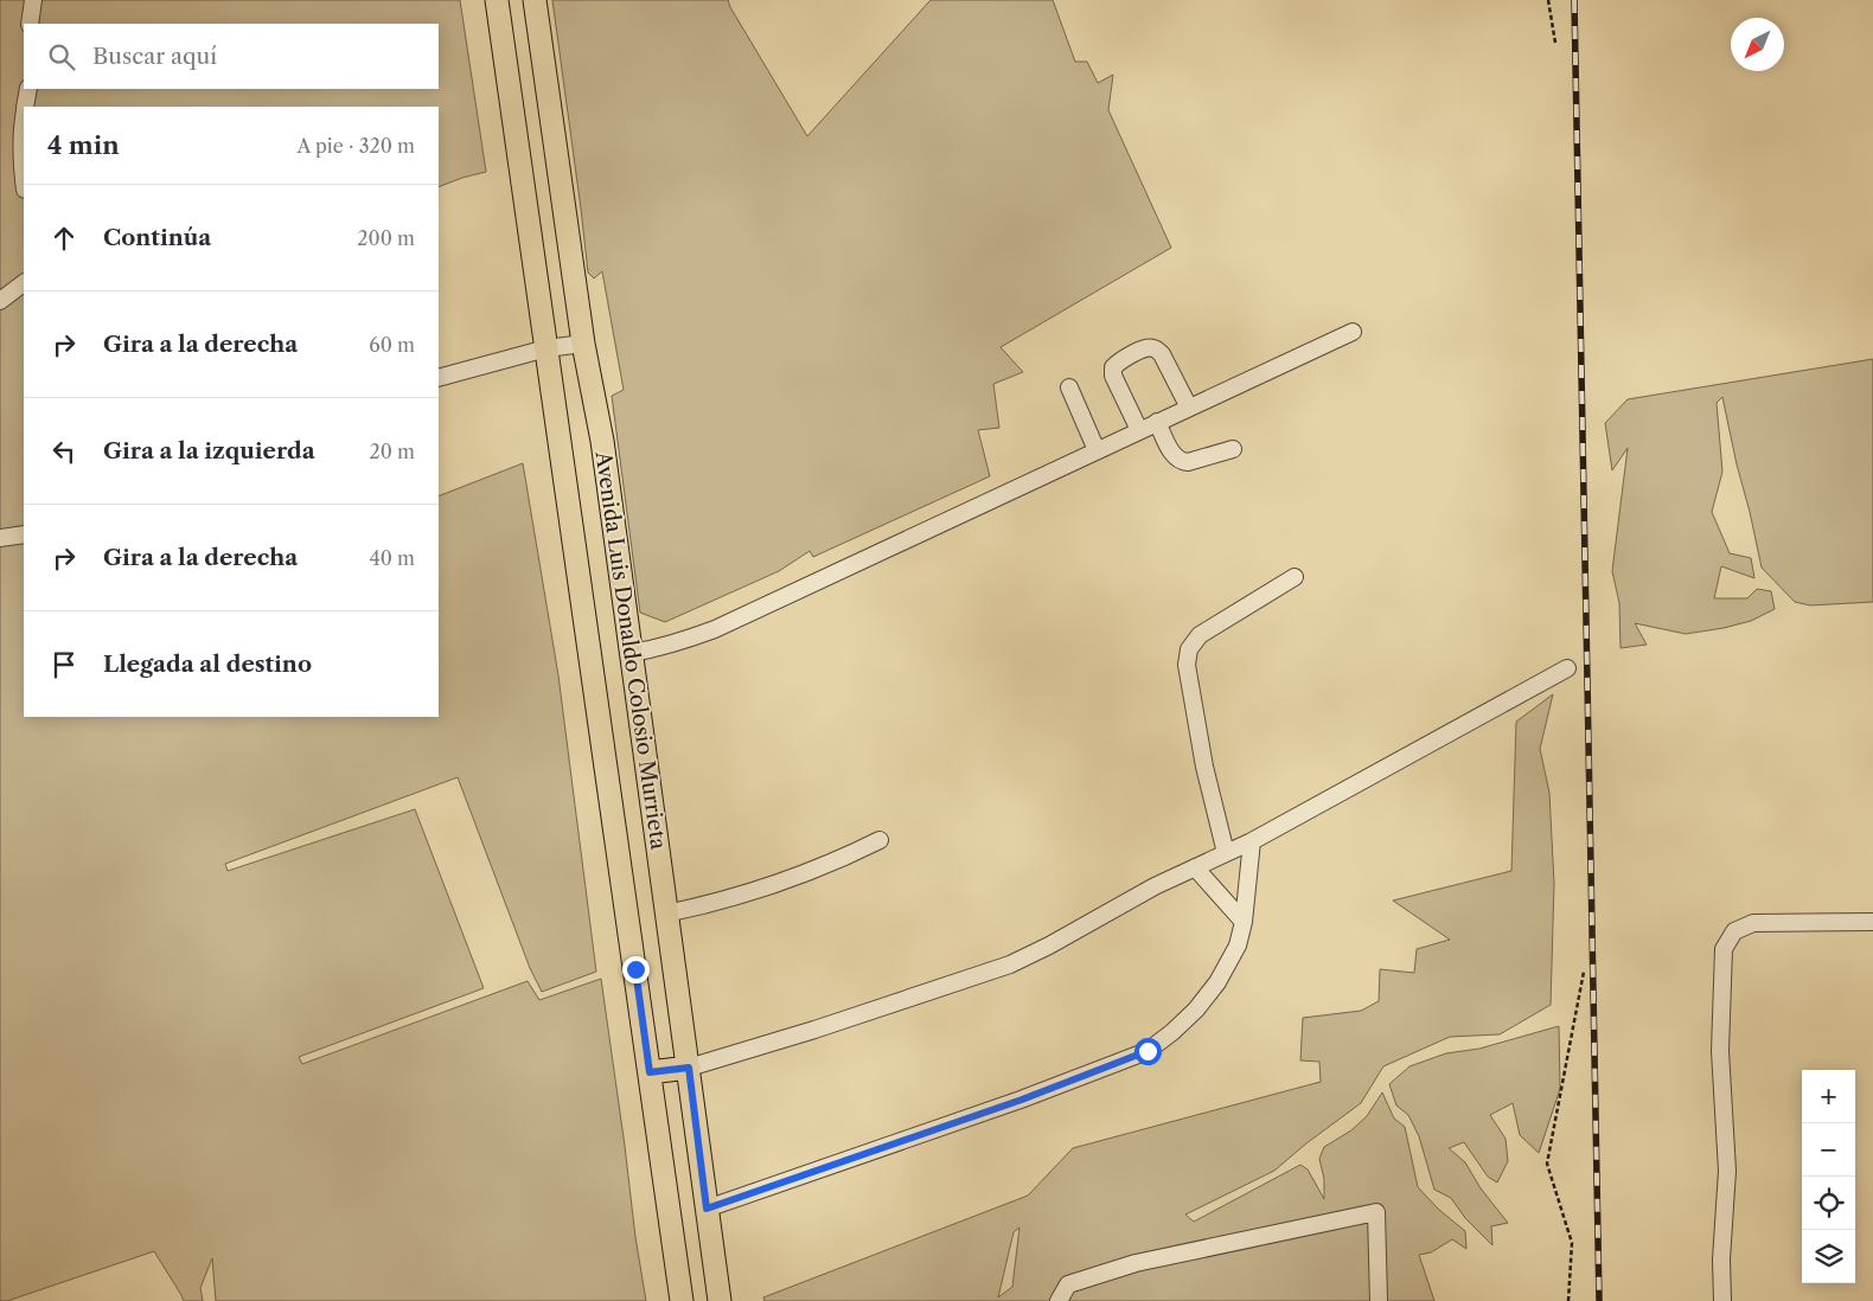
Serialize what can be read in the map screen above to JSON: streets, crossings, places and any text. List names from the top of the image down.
{
  "streets": {
    "main road": ["Avenida Luis Donaldo Colosio Murrieta"]
  },
  "north": "bottom left",
  "page": {
    "search": "Buscar aquí",
    "heading": ["4 min", "A pie · 320 m"],
    "list": [
      ["Continúa", "200 m"],
      ["Gira a la derecha", "60 m"],
      ["Gira a la izquierda", "20 m"],
      ["Gira a la derecha", "40 m"],
      "Llegada al destino"
    ],
    "map_buttons": ["+", "−"]
  }
}
